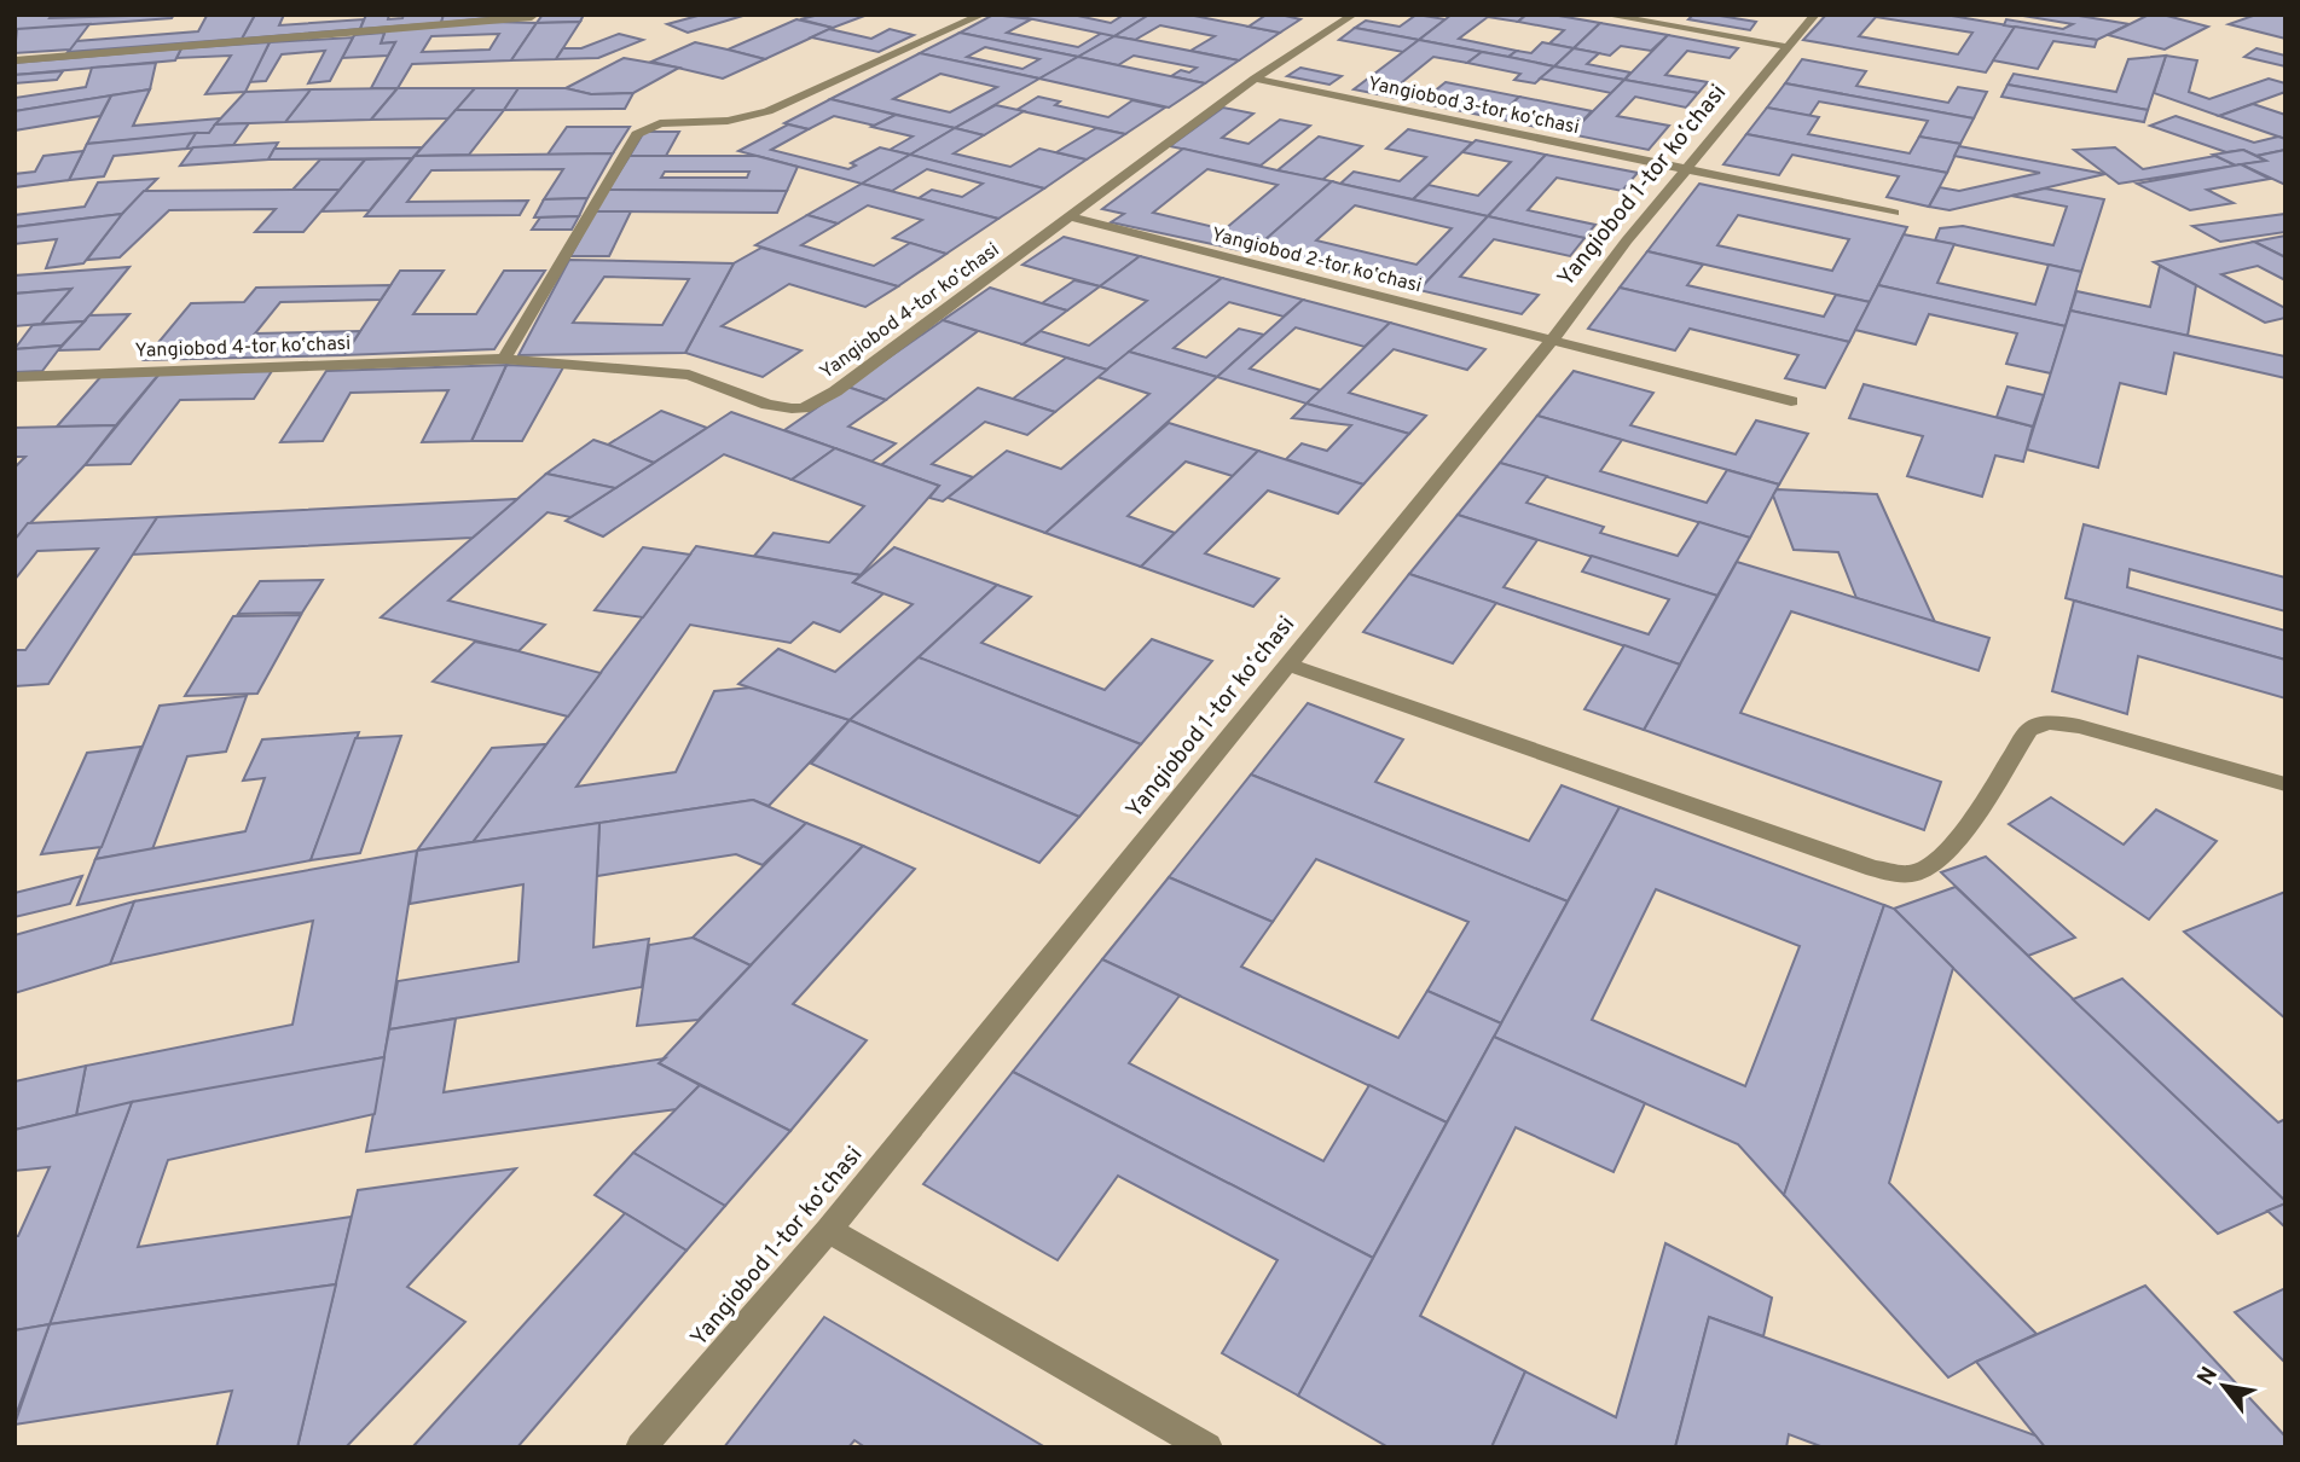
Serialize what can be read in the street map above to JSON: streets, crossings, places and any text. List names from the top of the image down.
{
  "streets": {
    "street": [
      "Yangiobod 3-tor koʼchasi",
      "Yangiobod 1-tor koʼchasi",
      "Yangiobod 2-tor koʼchasi",
      "Yangiobod 4-tor koʼchasi"
    ]
  },
  "crossings": [
    ["Yangiobod 3-tor koʼchasi", "Yangiobod 1-tor koʼchasi"],
    ["Yangiobod 3-tor koʼchasi", "Yangiobod 4-tor koʼchasi"],
    ["Yangiobod 1-tor koʼchasi", "Yangiobod 2-tor koʼchasi"],
    ["Yangiobod 2-tor koʼchasi", "Yangiobod 4-tor koʼchasi"]
  ],
  "north": "top left"
}
